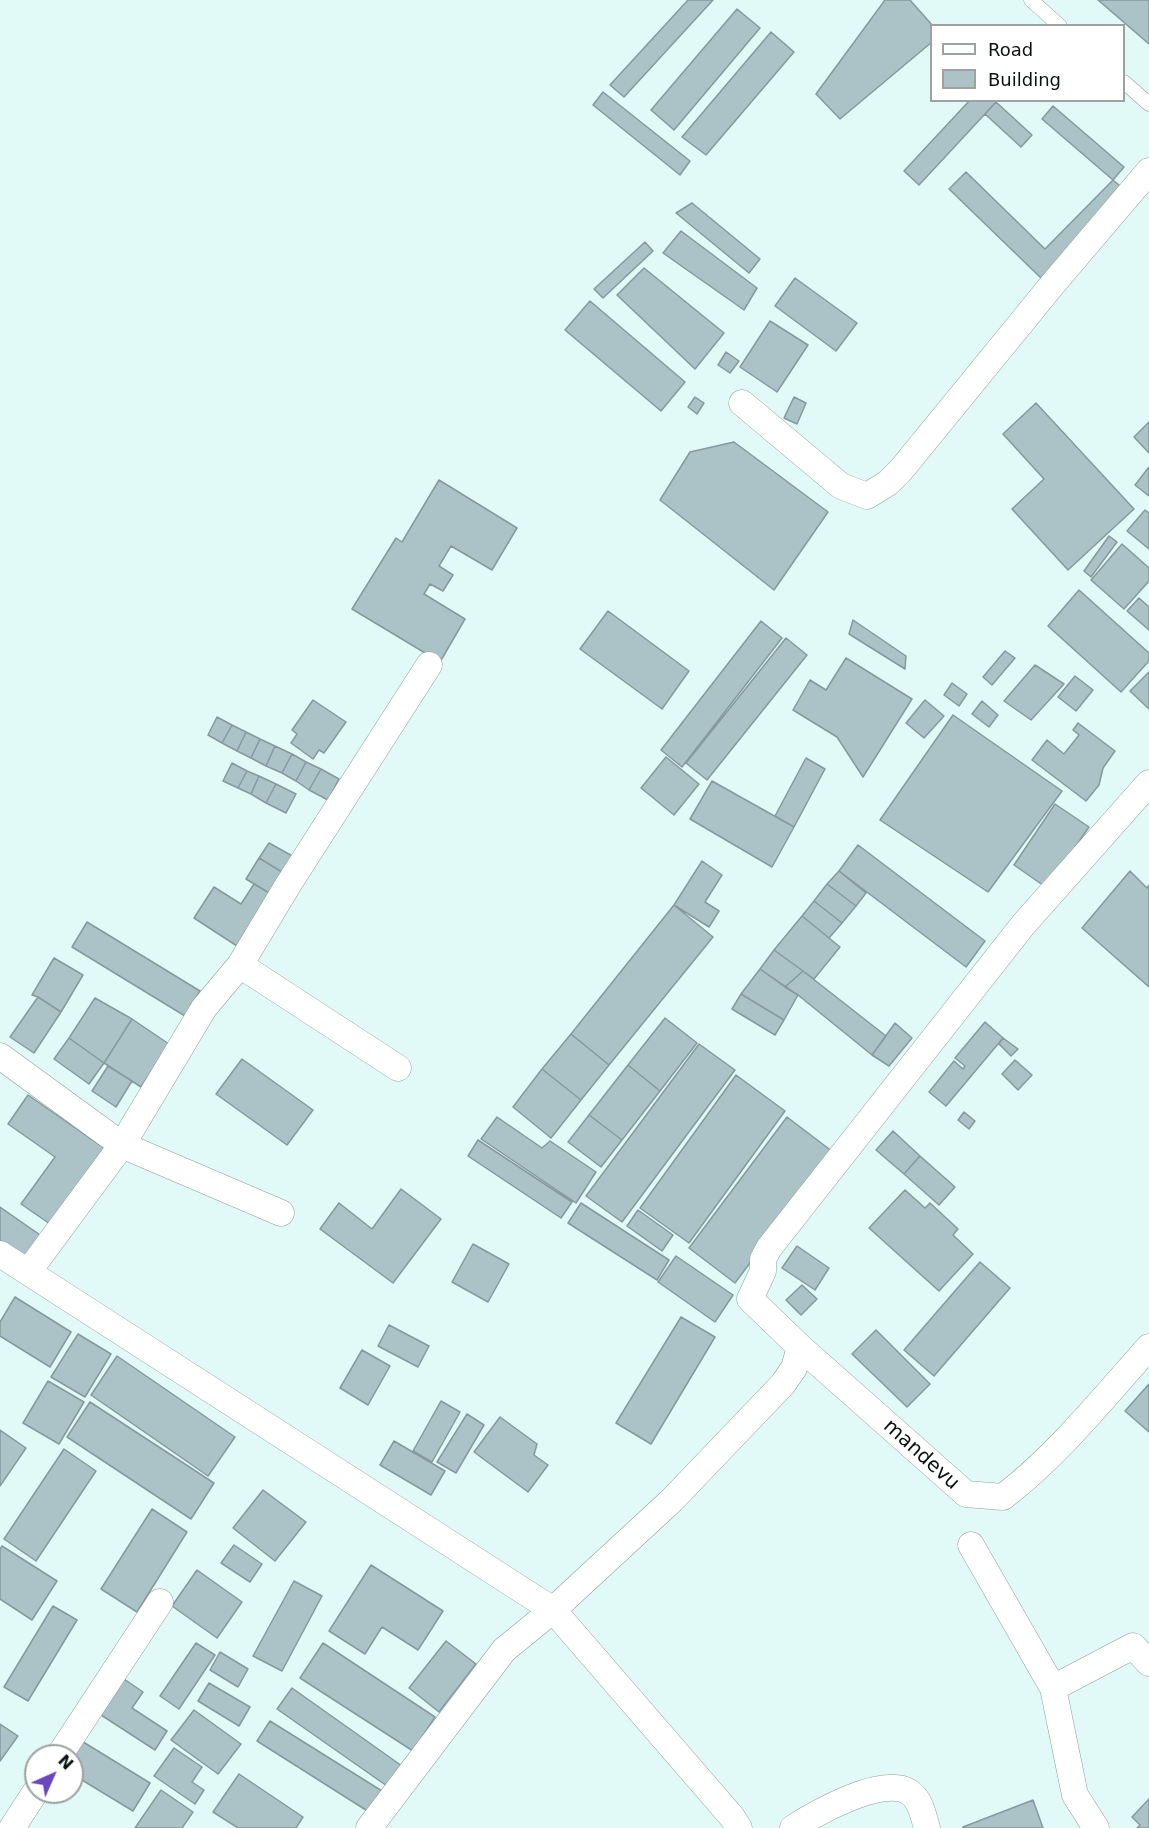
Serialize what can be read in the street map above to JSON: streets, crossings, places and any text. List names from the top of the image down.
{
  "streets": {
    "street": ["mandevu"]
  },
  "legend": ["Road", "Building"],
  "north": "top right"
}
